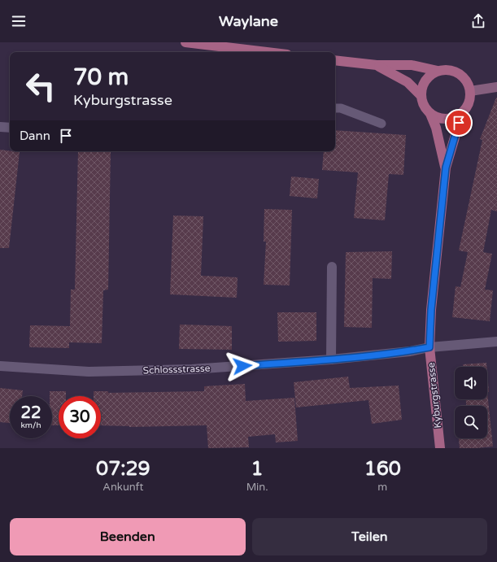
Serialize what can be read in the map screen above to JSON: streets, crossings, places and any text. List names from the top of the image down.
{
  "streets": {
    "main road": ["Kyburgstrasse"],
    "street": ["Schlossstrasse"]
  },
  "crossings": [
    ["Schlossstrasse", "Kyburgstrasse"]
  ],
  "page": {
    "header": "Waylane",
    "turn": ["70 m", "Kyburgstrasse"],
    "then": "Dann",
    "speed": "22 km/h",
    "limit": "30",
    "eta": [
      "07:29",
      "Ankunft",
      "1",
      "Min.",
      "160",
      "m"
    ],
    "buttons": ["Beenden", "Teilen"]
  }
}
